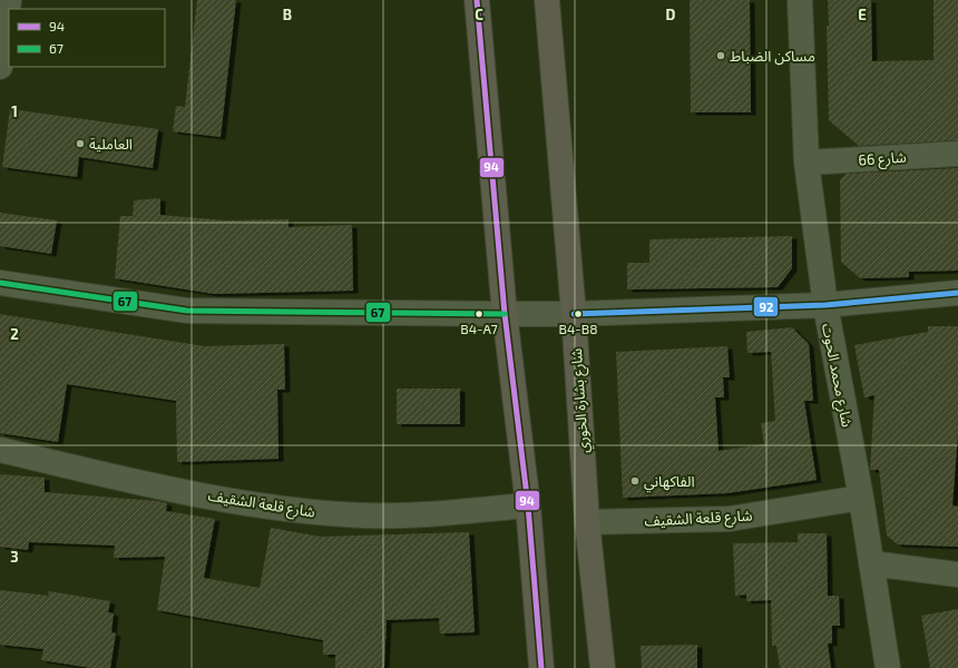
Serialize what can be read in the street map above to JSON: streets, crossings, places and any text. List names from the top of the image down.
{
  "streets": {
    "main road": ["شارع بشارة الخوري"],
    "street": ["شارع 66", "شارع محمد الحوت", "شارع قلعة الشقيف"]
  },
  "crossings": [
    ["شارع 66", "شارع محمد الحوت"],
    ["شارع محمد الحوت", "شارع قلعة الشقيف"],
    ["شارع بشارة الخوري", "شارع قلعة الشقيف"]
  ],
  "places": [
    "مساكن الضباط",
    "العاملية",
    "B4-A7",
    "B4-B8",
    "الفاكهاني"
  ],
  "lines": ["transit line 94", "transit line 67", "transit line 92"],
  "legend": ["94", "67"],
  "grid": {
    "columns": [
      "B",
      "C",
      "D",
      "E"
    ],
    "rows": ["1", "2", "3"]
  }
}
